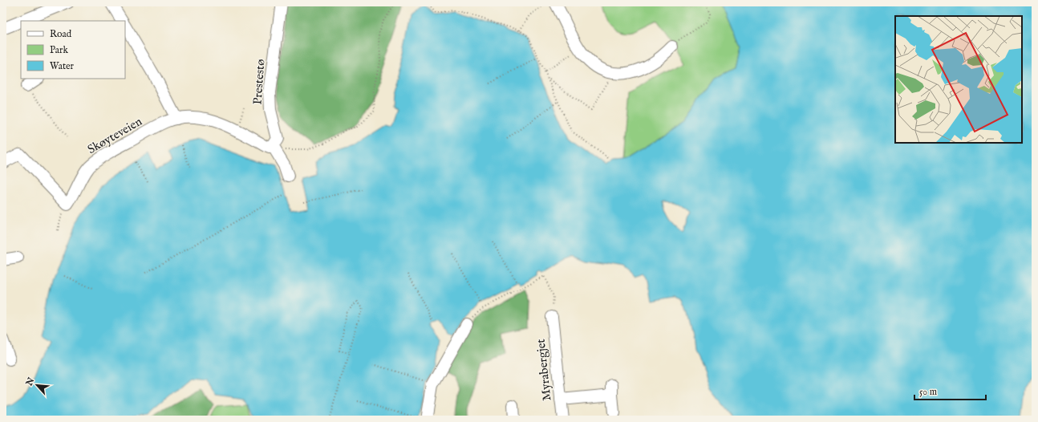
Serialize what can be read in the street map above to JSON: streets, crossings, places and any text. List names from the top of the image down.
{
  "streets": {
    "street": ["Prestestø", "Skøyteveien", "Myrabergjet"]
  },
  "crossings": [
    ["Prestestø", "Skøyteveien"]
  ],
  "legend": ["Road", "Park", "Water"],
  "scale_bar": "50 m",
  "north": "top left"
}
